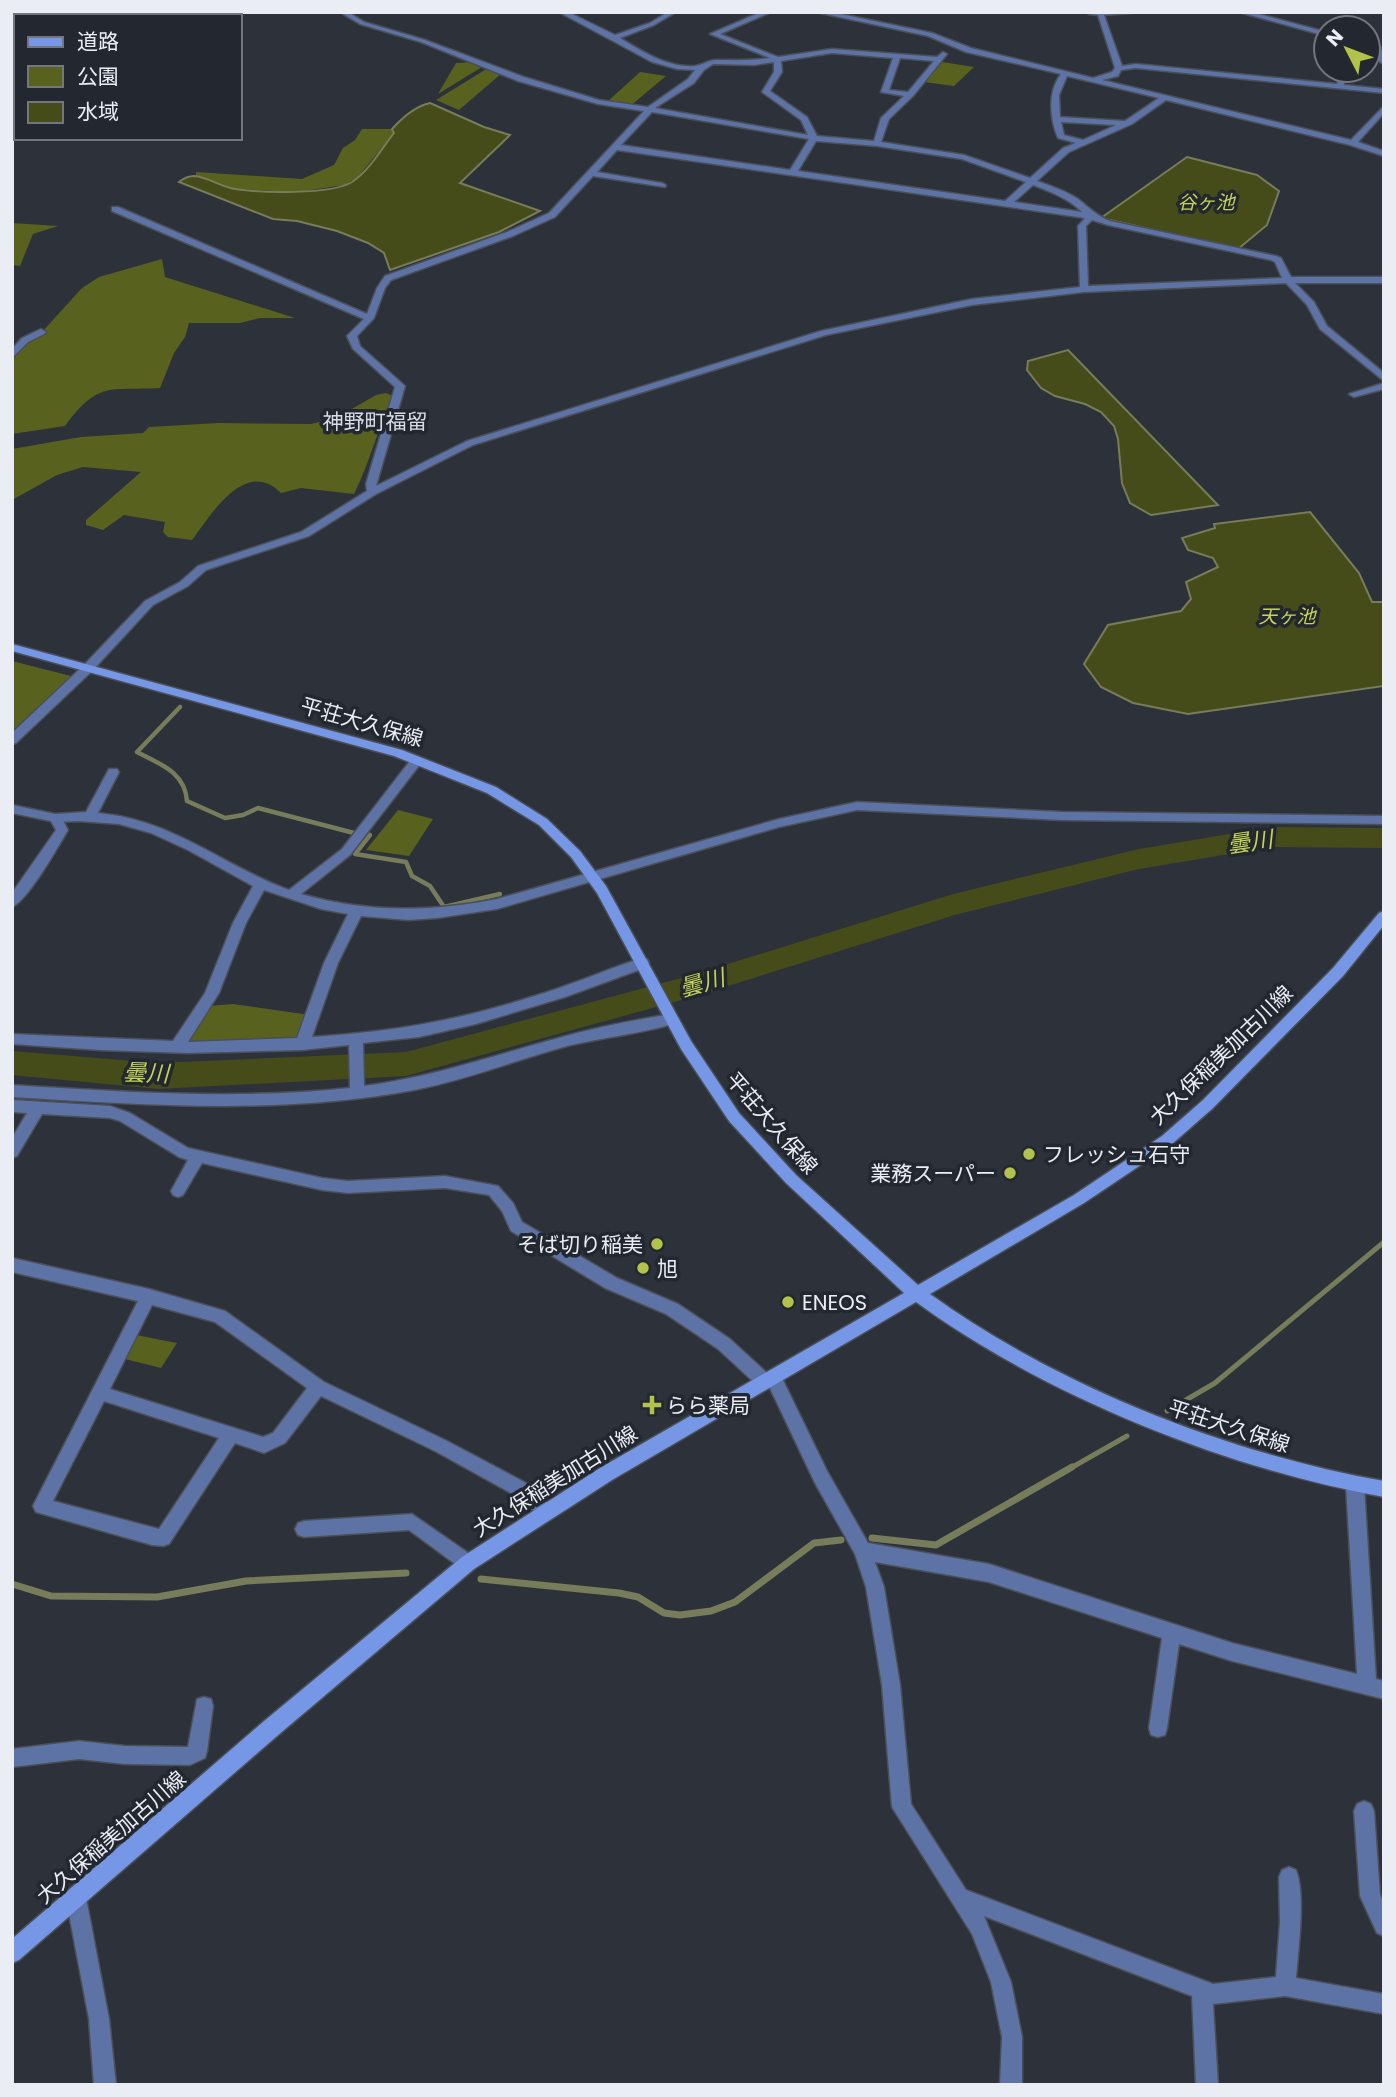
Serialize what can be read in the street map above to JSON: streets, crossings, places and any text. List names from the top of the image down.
{
  "streets": {
    "main road": ["平荘大久保線", "大久保稲美加古川線"]
  },
  "crossings": [
    ["平荘大久保線", "大久保稲美加古川線"]
  ],
  "districts": ["神野町福留"],
  "water": ["谷ヶ池", "天ヶ池", "曇川"],
  "places": {
    "other": [
      "フレッシュ石守",
      "業務スーパー",
      "そば切り稲美",
      "旭",
      "ENEOS"
    ],
    "health": ["らら薬局"]
  },
  "legend": ["道路", "公園", "水域"],
  "north": "top left"
}
